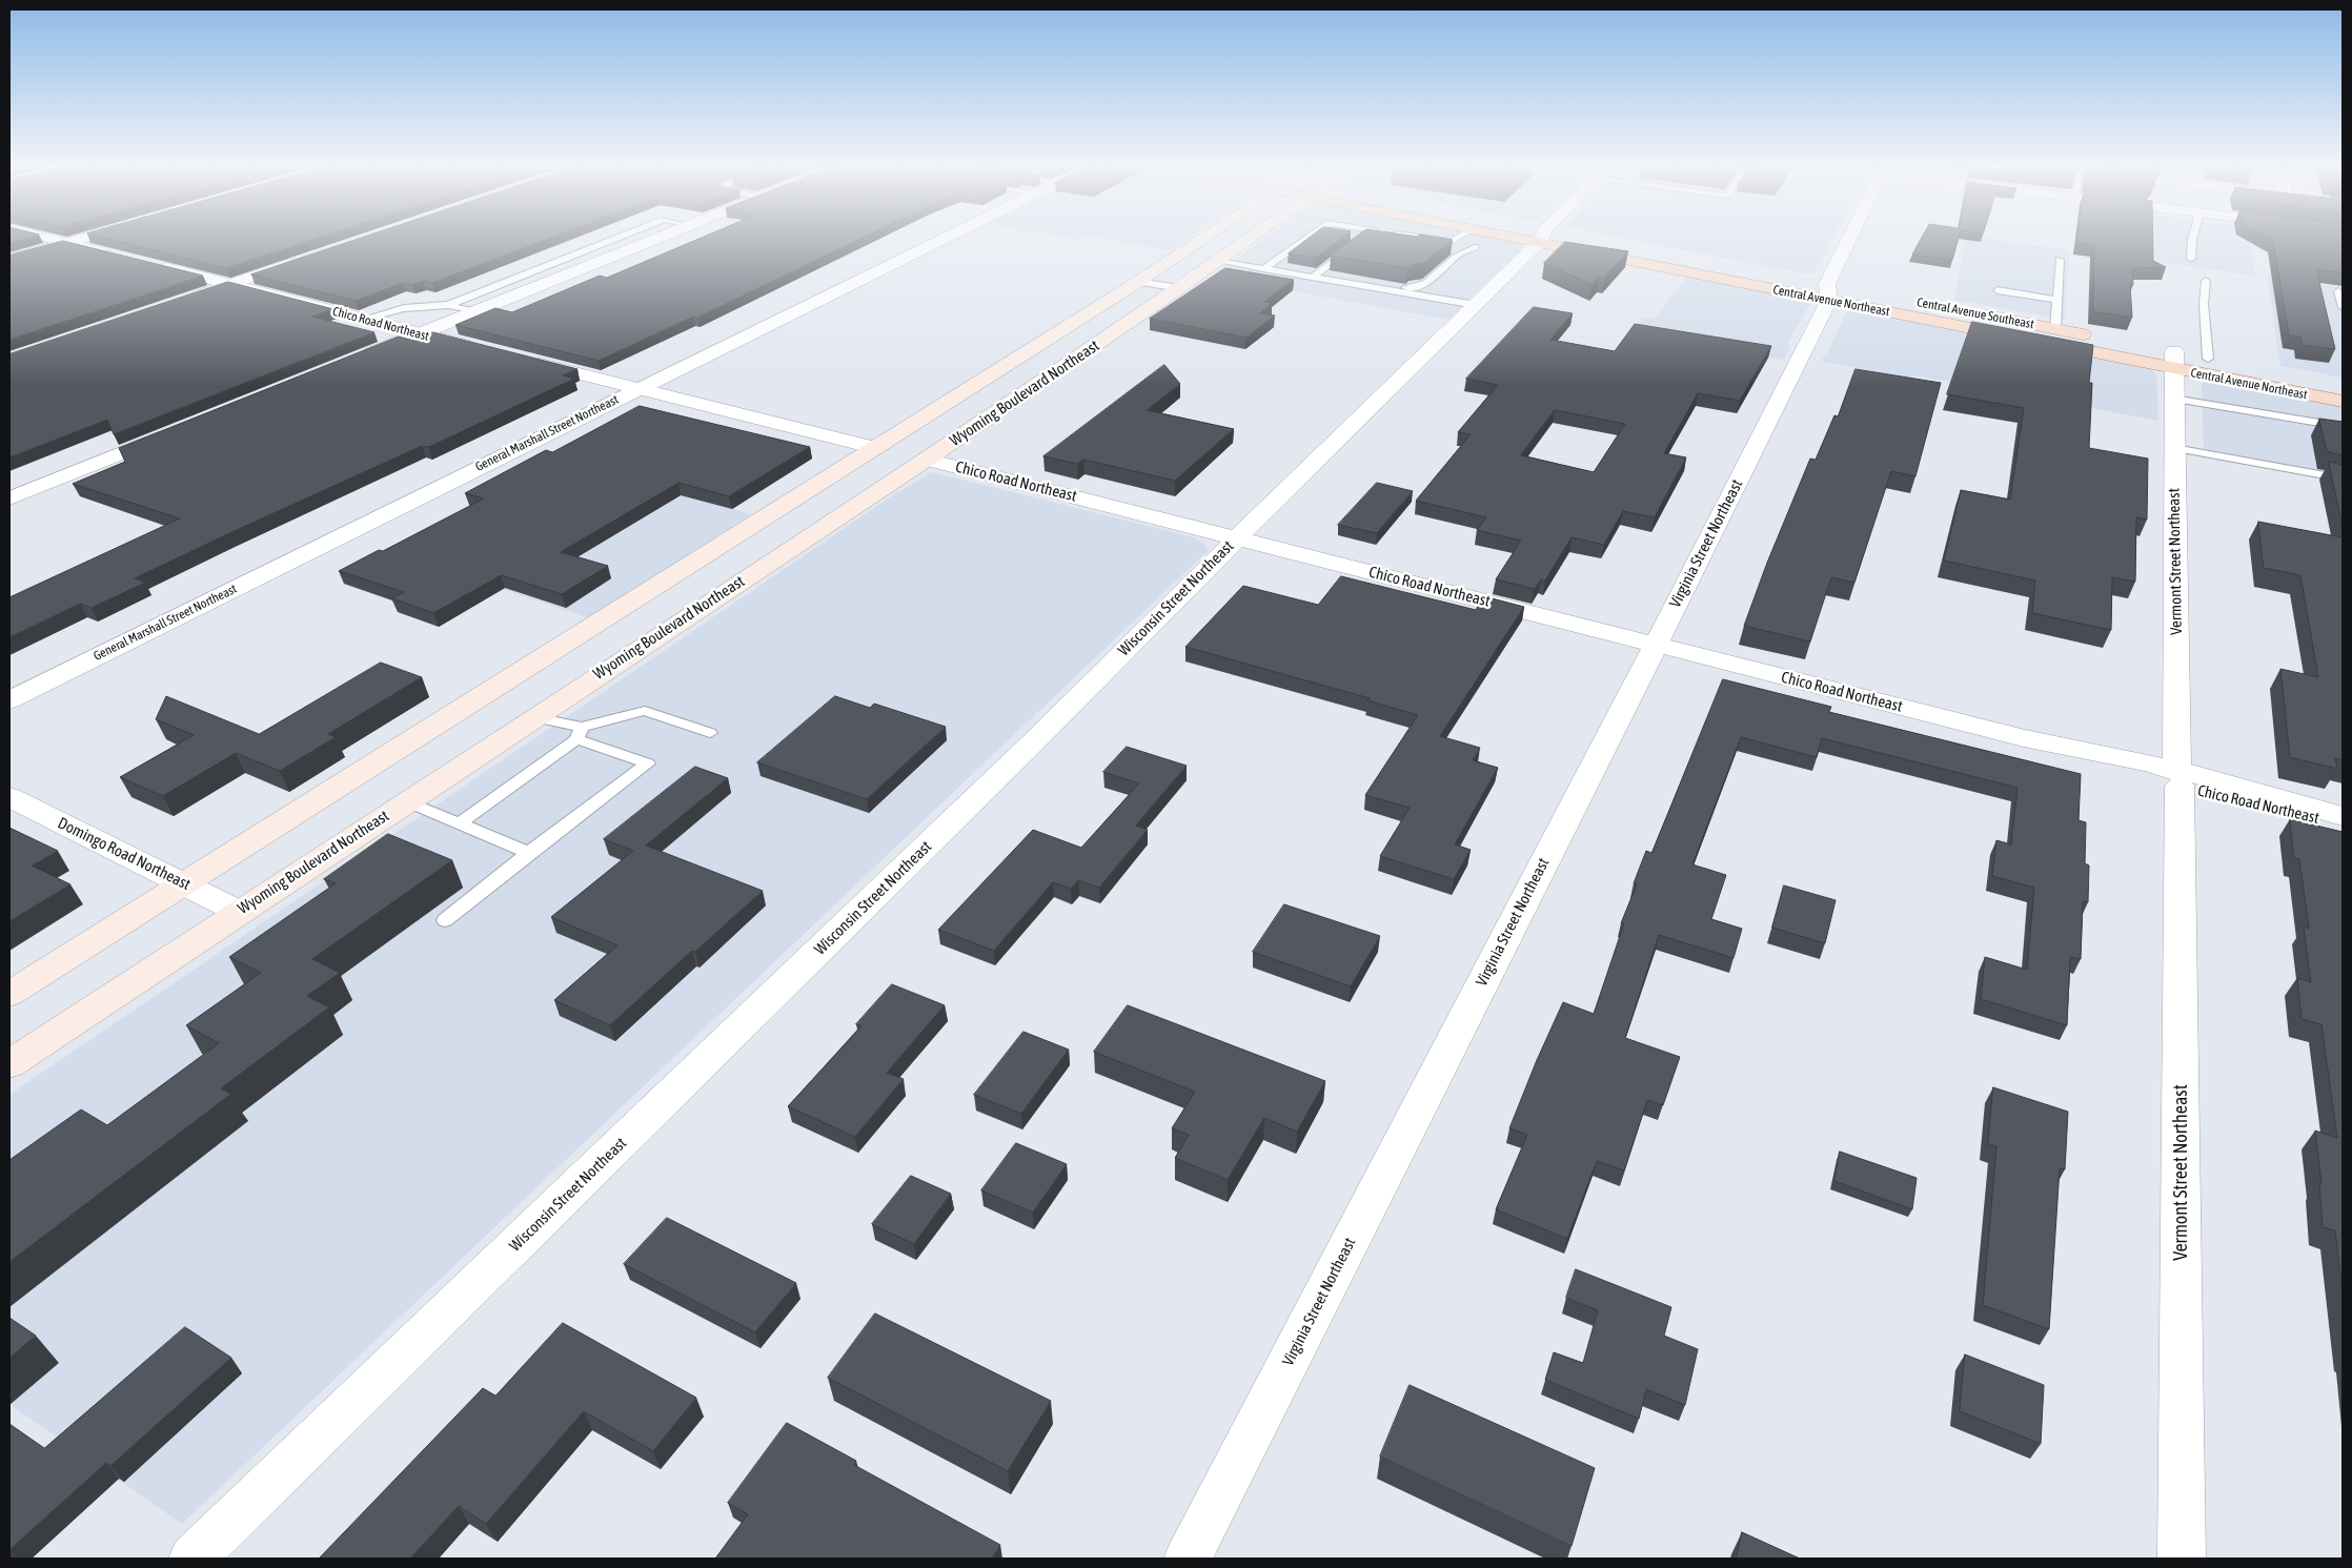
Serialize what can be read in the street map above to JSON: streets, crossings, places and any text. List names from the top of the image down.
{
  "streets": {
    "main road": ["Central Avenue Northeast", "Central Avenue Southeast", "Wyoming Boulevard Northeast"],
    "street": [
      "Chico Road Northeast",
      "General Marshall Street Northeast",
      "Virginia Street Northeast",
      "Vermont Street Northeast",
      "Wisconsin Street Northeast",
      "Domingo Road Northeast"
    ]
  },
  "crossings": [
    ["Central Avenue Northeast", "Central Avenue Southeast"],
    ["Central Avenue Northeast", "Virginia Street Northeast"],
    ["Central Avenue Northeast", "Vermont Street Northeast"],
    ["Central Avenue Southeast", "Virginia Street Northeast"],
    ["Central Avenue Southeast", "Vermont Street Northeast"],
    ["Chico Road Northeast", "Wyoming Boulevard Northeast"],
    ["Chico Road Northeast", "Virginia Street Northeast"],
    ["Chico Road Northeast", "Vermont Street Northeast"],
    ["Chico Road Northeast", "Wisconsin Street Northeast"],
    ["Wyoming Boulevard Northeast", "Domingo Road Northeast"]
  ]
}
